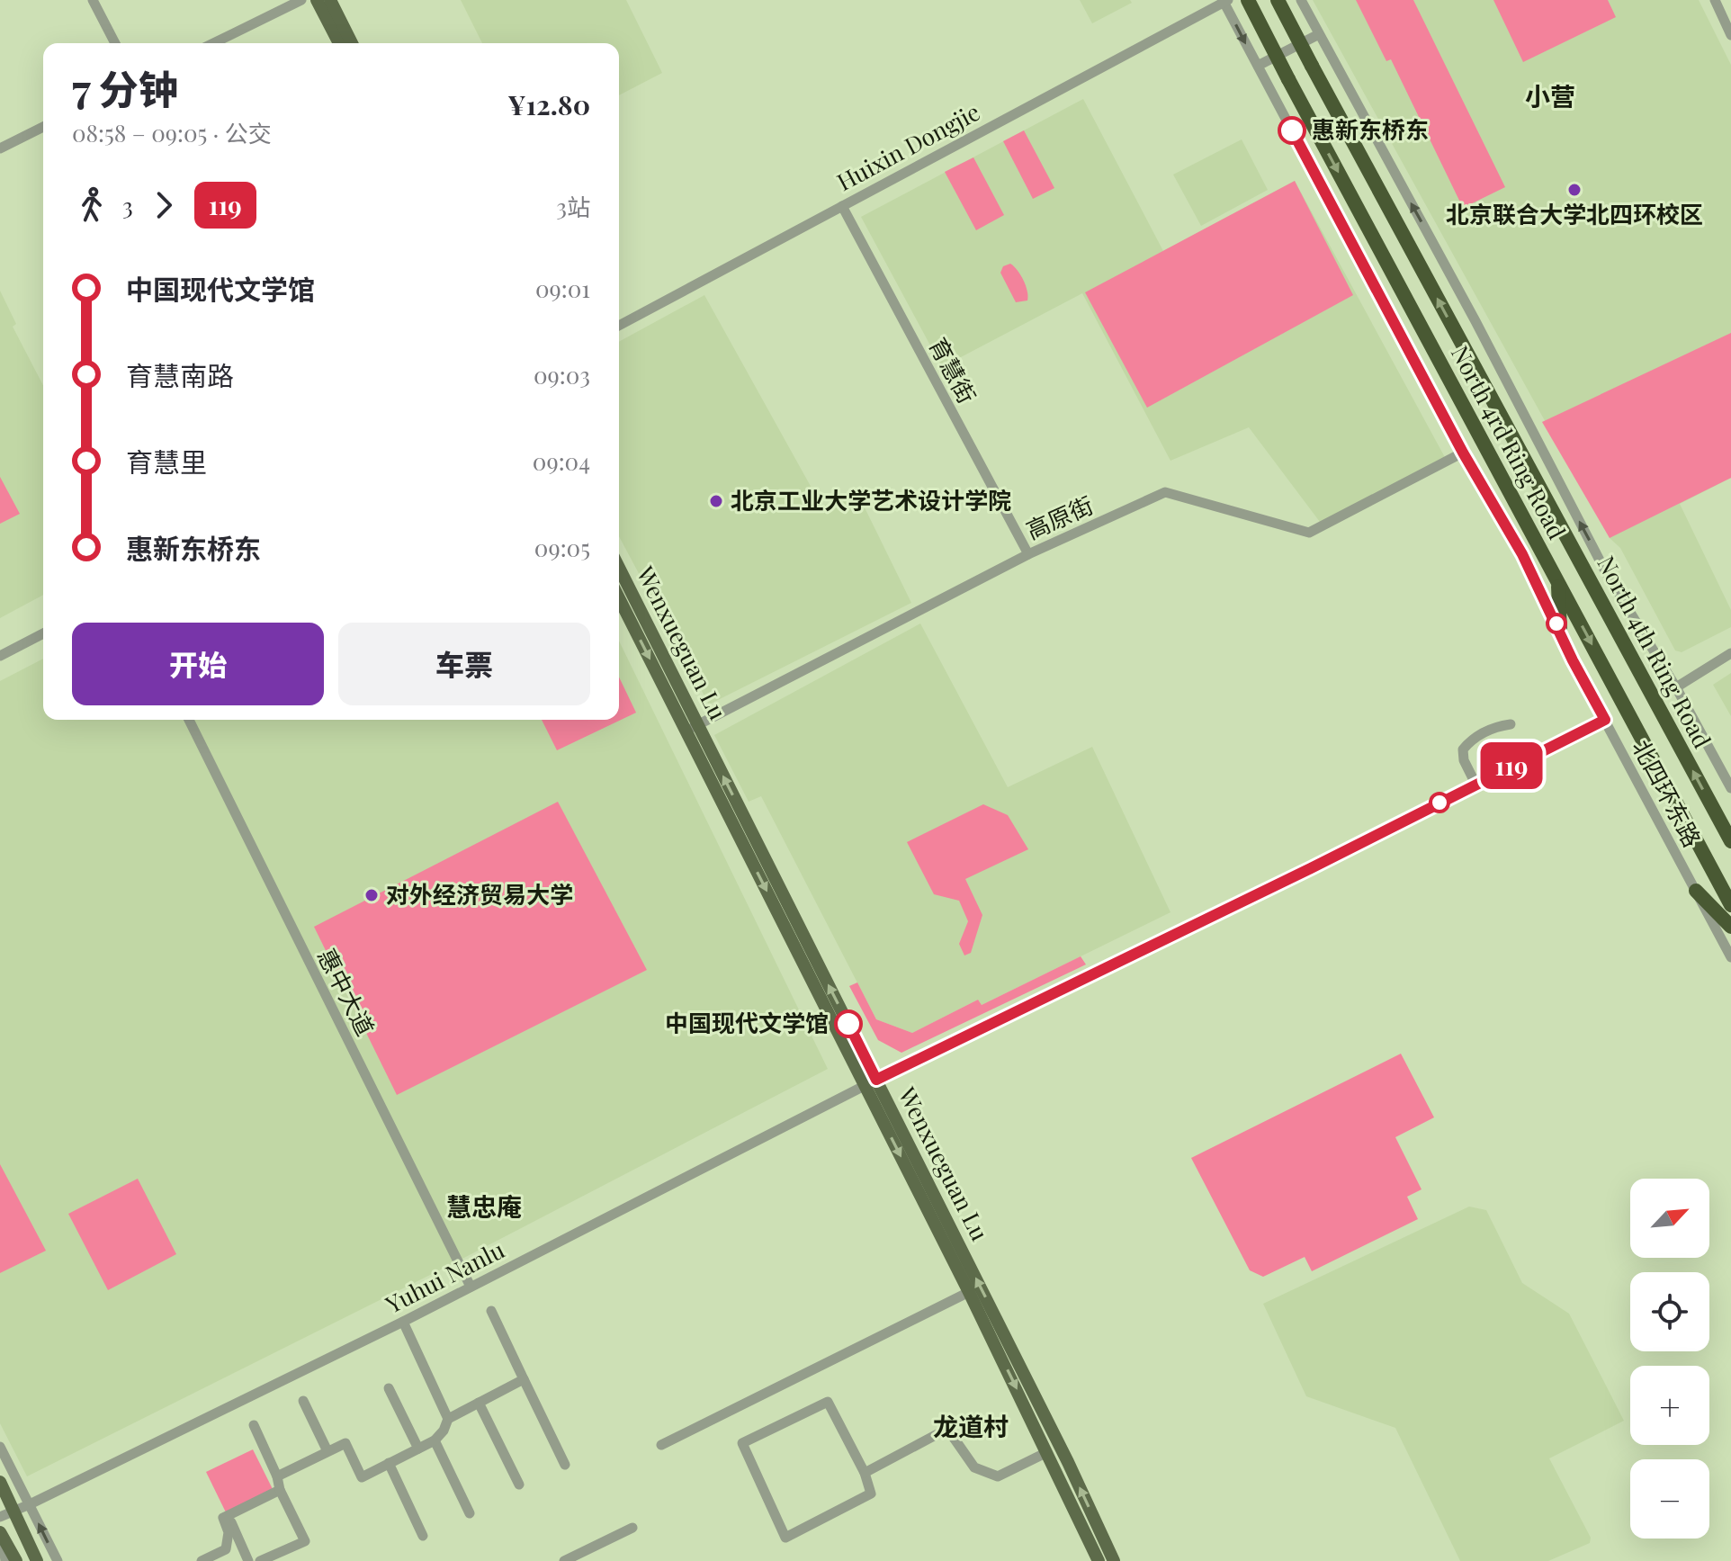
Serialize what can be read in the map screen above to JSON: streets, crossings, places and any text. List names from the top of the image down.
{
  "streets": {
    "highway": ["North 4rd Ring Road", "North 4th Ring Road"],
    "main road": ["Wenxueguan Lu"],
    "street": [
      "Huixin Dongjie",
      "育慧街",
      "高原街",
      "北四环东路",
      "惠中大道",
      "Yuhui Nanlu"
    ]
  },
  "crossings": [
    ["Huixin Dongjie", "育慧街"],
    ["Huixin Dongjie", "北四环东路"],
    ["育慧街", "高原街"],
    ["高原街", "Wenxueguan Lu"],
    ["高原街", "北四环东路"],
    ["Wenxueguan Lu", "Yuhui Nanlu"],
    ["北四环东路", "Yuhui Nanlu"],
    ["惠中大道", "Yuhui Nanlu"]
  ],
  "one_way": ["North 4rd Ring Road", "North 4th Ring Road"],
  "districts": ["小营", "慧忠庵", "龙道村"],
  "places": [
    "惠新东桥东",
    "北京联合大学北四环校区",
    "北京工业大学艺术设计学院",
    "对外经济贸易大学",
    "中国现代文学馆"
  ],
  "lines": ["bus line 119"],
  "north": "top right",
  "page": {
    "on_map": "119",
    "heading": ["7 分钟", "08:58 – 09:05 · 公交", "¥12.80"],
    "legs": ["3", "119", "3站"],
    "list": [
      {
        "name": "中国现代文学馆",
        "value": "09:01"
      },
      {
        "name": "育慧南路",
        "value": "09:03"
      },
      {
        "name": "育慧里",
        "value": "09:04"
      },
      {
        "name": "惠新东桥东",
        "value": "09:05"
      }
    ],
    "buttons": ["开始", "车票"],
    "map_buttons": ["+", "−"]
  }
}
